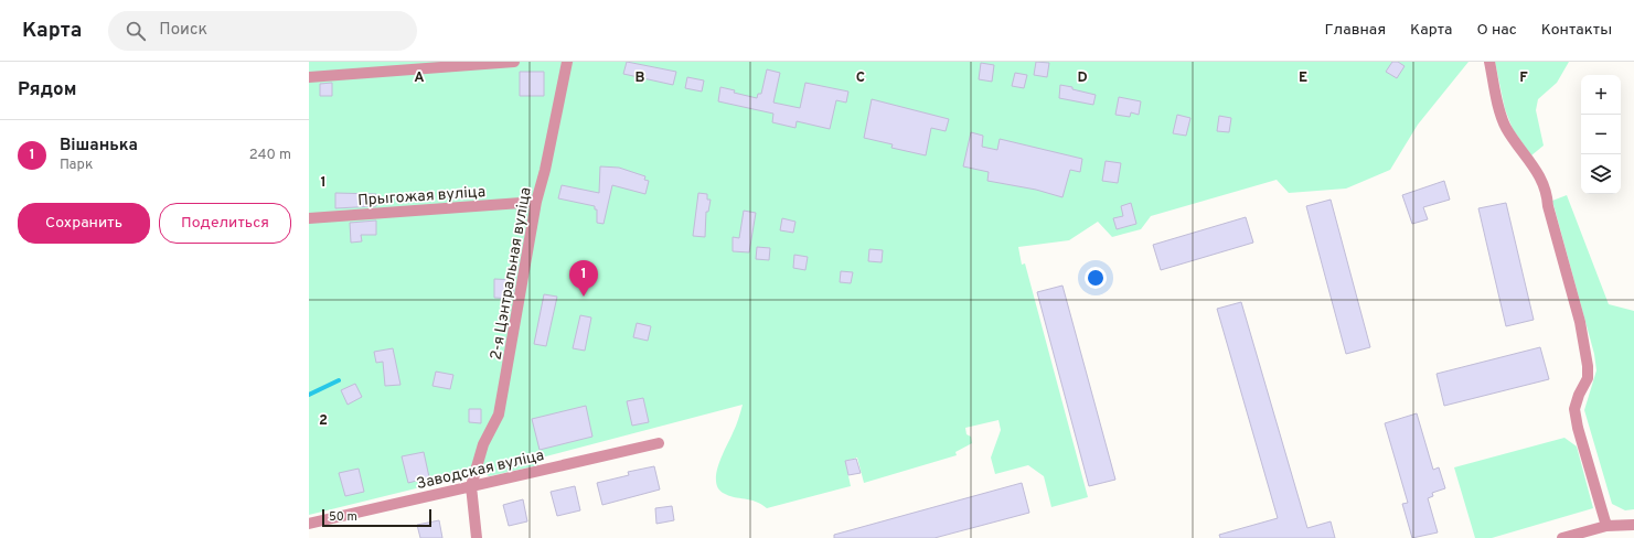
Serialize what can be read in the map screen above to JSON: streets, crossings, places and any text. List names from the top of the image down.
{
  "streets": {
    "street": ["Прыгожая вуліца", "2-я Цэнтральная вуліца", "Заводская вуліца"]
  },
  "crossings": [
    ["Прыгожая вуліца", "2-я Цэнтральная вуліца"],
    ["2-я Цэнтральная вуліца", "Заводская вуліца"]
  ],
  "scale_bar": "50 m",
  "page": {
    "header": "Карта",
    "search": "Поиск",
    "nav": [
      "Главная",
      "Карта",
      "О нас",
      "Контакты"
    ],
    "heading": "Рядом",
    "map_buttons": ["+", "−"],
    "list": [
      {
        "mark": "1",
        "name": "Вішанька",
        "note": "Парк",
        "value": "240 m"
      }
    ],
    "buttons": ["Сохранить", "Поделиться"],
    "pins": "1",
    "scale": "50 m"
  },
  "grid": {
    "columns": [
      "A",
      "B",
      "C",
      "D",
      "E",
      "F"
    ],
    "rows": ["1", "2"]
  }
}
